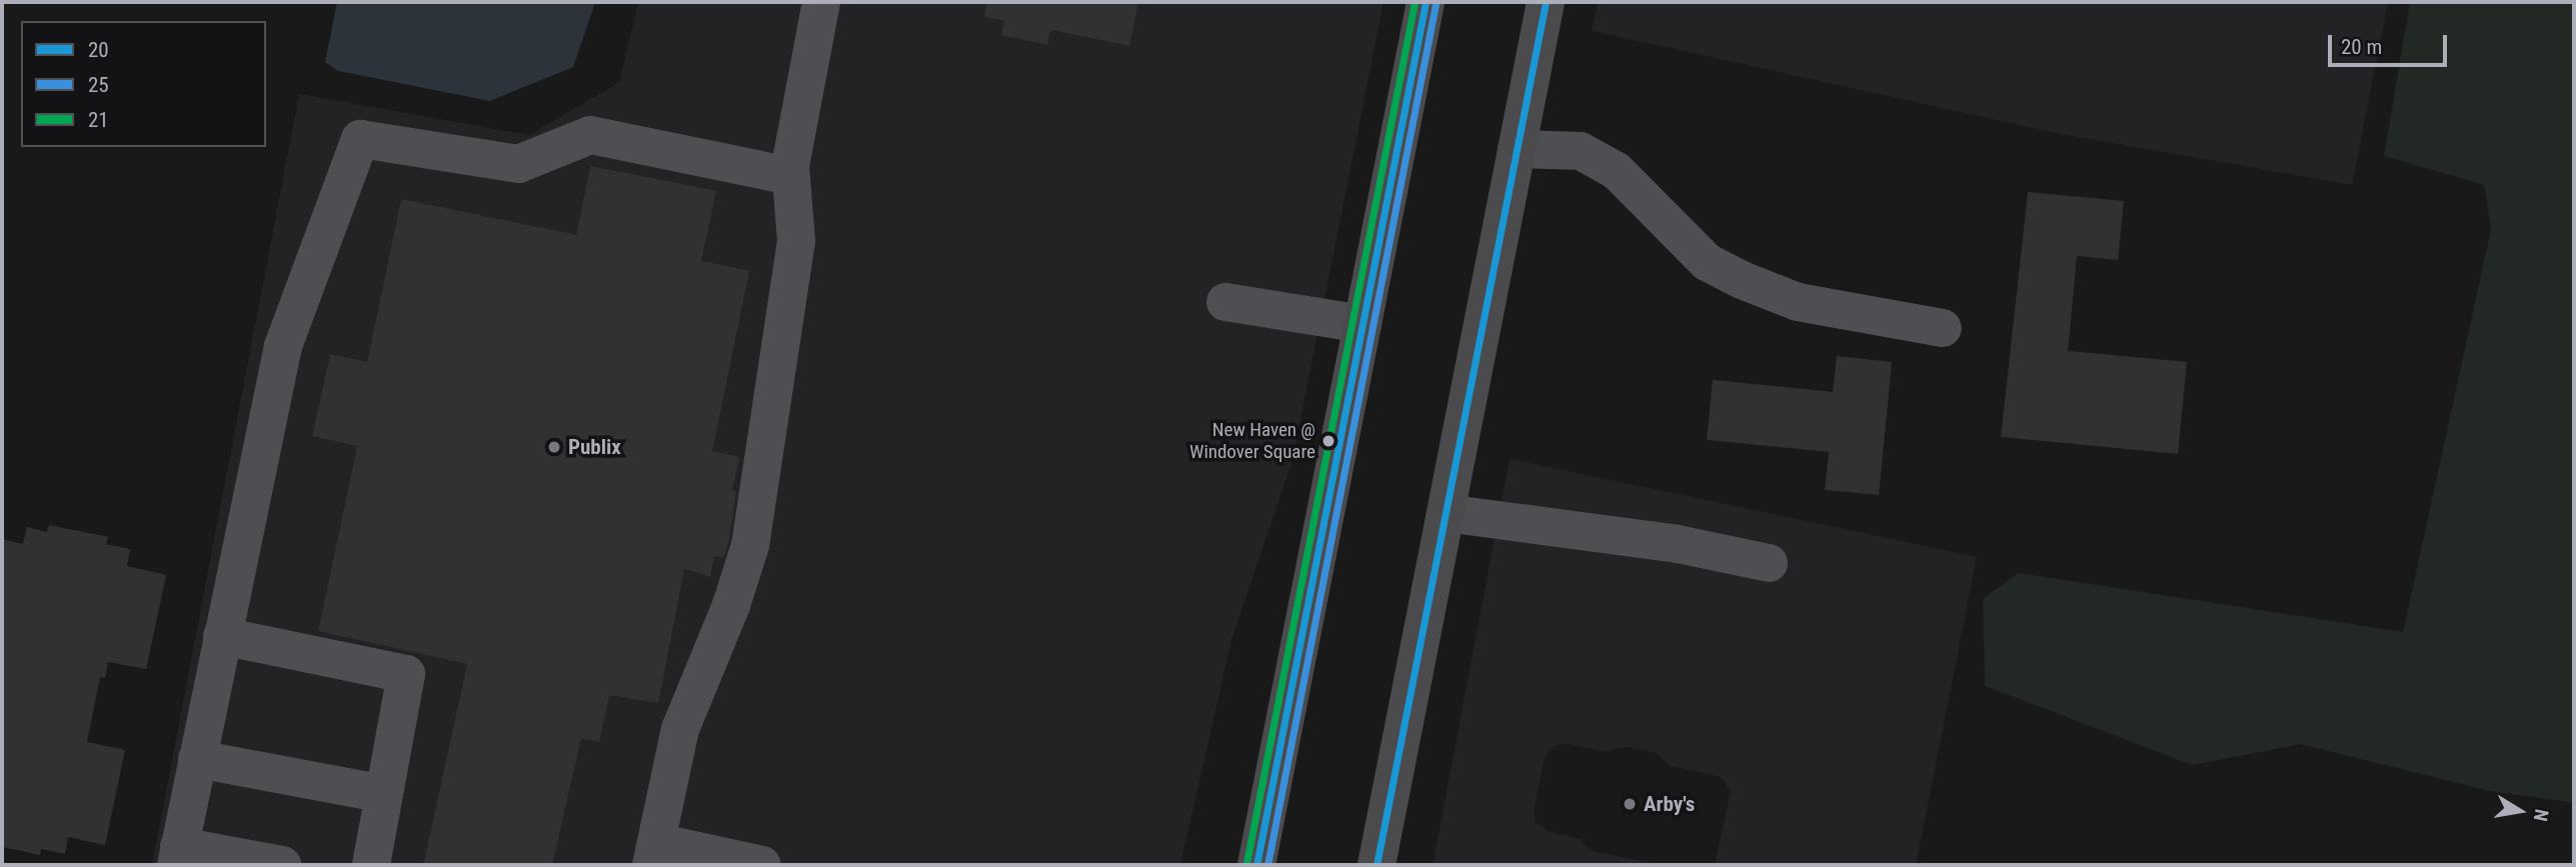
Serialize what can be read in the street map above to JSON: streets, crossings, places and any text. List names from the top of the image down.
{
  "places": ["New Haven @ Windover Square", "Publix", "Arby's"],
  "lines": ["transit line 20", "transit line 21", "transit line 25"],
  "legend": ["20", "25", "21"],
  "scale_bar": "20 m",
  "north": "right"
}
